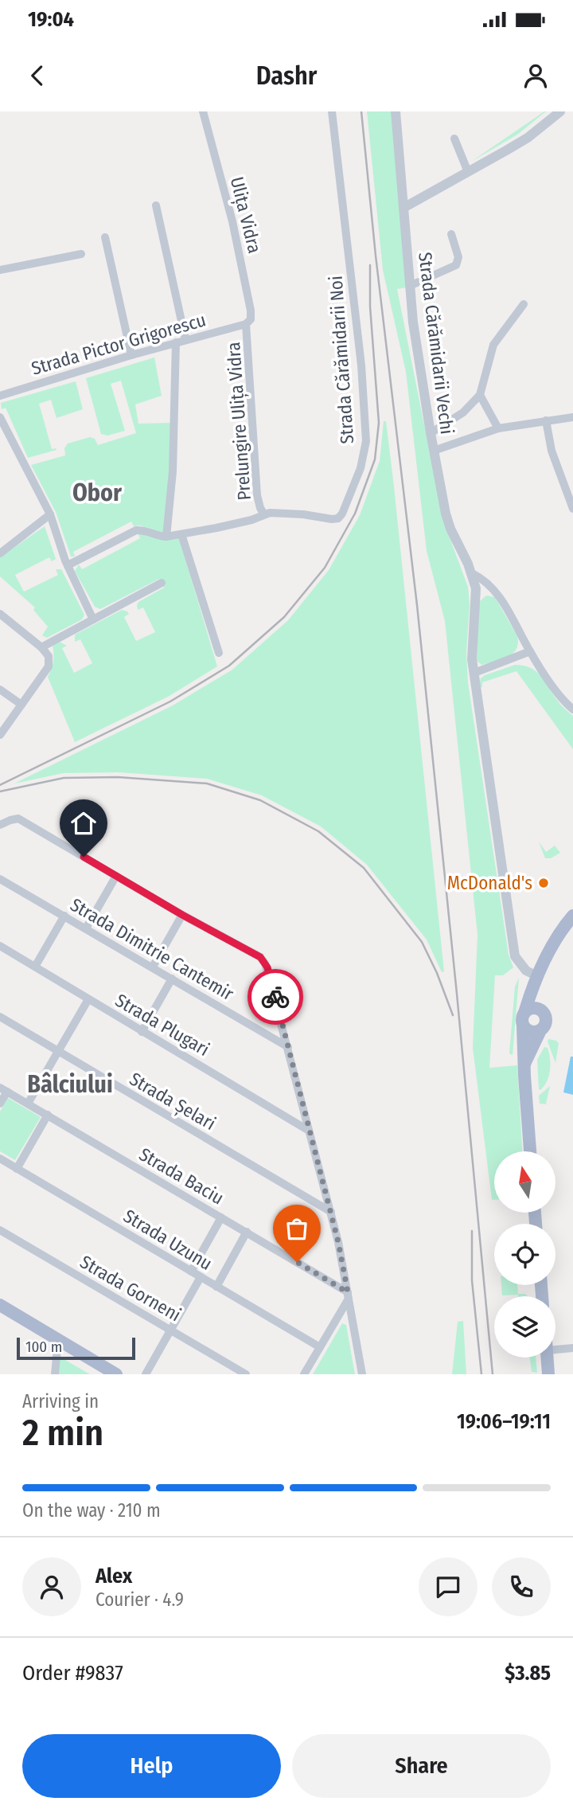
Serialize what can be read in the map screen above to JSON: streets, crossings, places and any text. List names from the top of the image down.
{
  "streets": {
    "street": [
      "Ulița Vidra",
      "Strada Cărămidarii Vechi",
      "Strada Pictor Grigorescu",
      "Strada Cărămidarii Noi",
      "Prelungire Ulița Vidra",
      "Strada Dimitrie Cantemir",
      "Strada Plugari",
      "Strada Șelari",
      "Strada Baciu",
      "Strada Uzunu",
      "Strada Gorneni"
    ]
  },
  "crossings": [
    ["Ulița Vidra", "Strada Pictor Grigorescu"],
    ["Ulița Vidra", "Prelungire Ulița Vidra"],
    ["Strada Pictor Grigorescu", "Prelungire Ulița Vidra"],
    ["Strada Cărămidarii Noi", "Prelungire Ulița Vidra"]
  ],
  "districts": ["Obor", "Bâlciului"],
  "places": ["McDonald's"],
  "scale_bar": "100 m",
  "north": "top",
  "page": {
    "status": "19:04",
    "header": "Dashr",
    "scale": "100 m",
    "heading": ["2 min", "Arriving in", "19:06–19:11"],
    "panel": [
      "Alex",
      "Courier · 4.9",
      "Order #9837",
      "$3.85"
    ],
    "bar": "On the way · 210 m",
    "buttons": ["Help", "Share"]
  }
}
